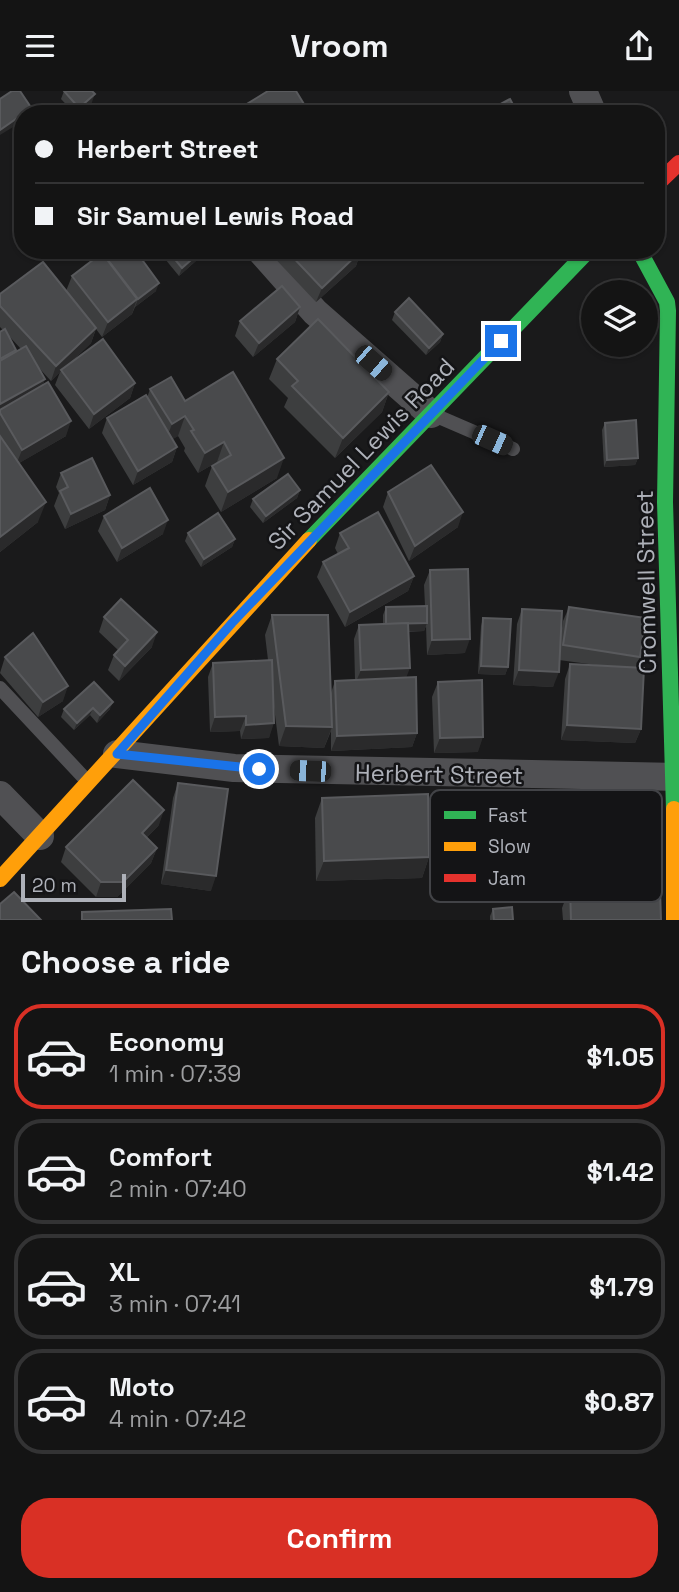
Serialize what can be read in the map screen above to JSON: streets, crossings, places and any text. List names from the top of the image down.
{
  "streets": {
    "main road": ["Sir Samuel Lewis Road", "Cromwell Street"],
    "street": ["Herbert Street"]
  },
  "crossings": [
    ["Sir Samuel Lewis Road", "Herbert Street"],
    ["Cromwell Street", "Herbert Street"]
  ],
  "legend": ["Fast", "Slow", "Jam"],
  "scale_bar": "20 m",
  "page": {
    "header": "Vroom",
    "banner": ["Herbert Street", "Sir Samuel Lewis Road"],
    "scale": "20 m",
    "heading": "Choose a ride",
    "list": [
      {
        "name": "Economy",
        "note": "1 min · 07:39",
        "value": "$1.05"
      },
      {
        "name": "Comfort",
        "note": "2 min · 07:40",
        "value": "$1.42"
      },
      {
        "name": "XL",
        "note": "3 min · 07:41",
        "value": "$1.79"
      },
      {
        "name": "Moto",
        "note": "4 min · 07:42",
        "value": "$0.87"
      }
    ],
    "buttons": "Confirm"
  }
}
